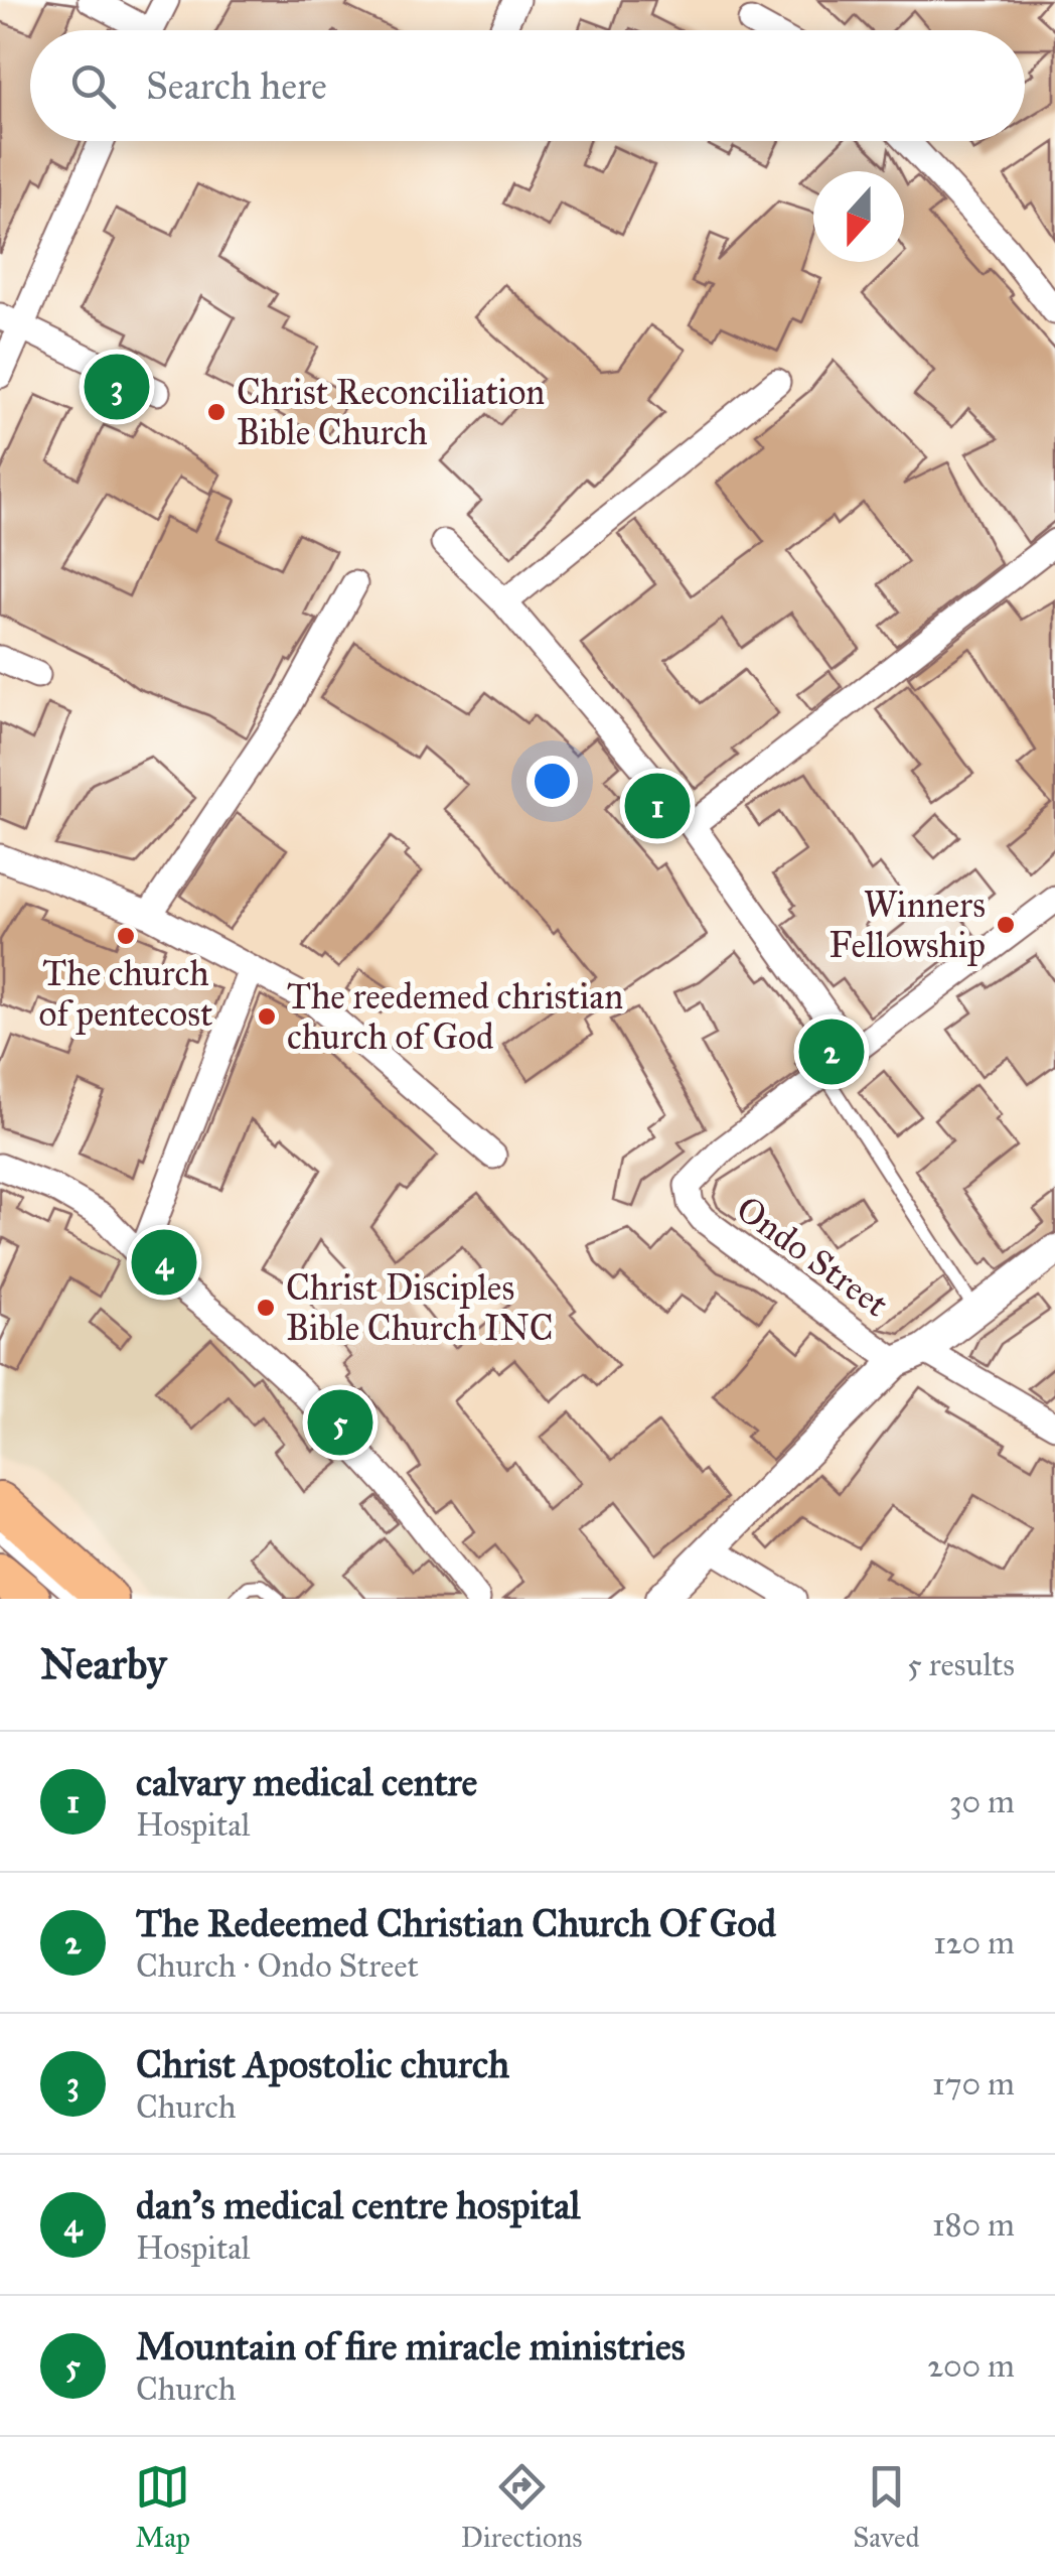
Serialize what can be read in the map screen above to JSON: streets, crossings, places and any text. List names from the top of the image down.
{
  "streets": {
    "street": ["Ondo Street"]
  },
  "places": [
    "Christ Reconciliation Bible Church",
    "Winners Fellowship",
    "The church of pentecost",
    "The reedemed christian church of God",
    "Christ Disciples Bible Church INC"
  ],
  "north": "bottom",
  "page": {
    "search": "Search here",
    "pins": [
      "3",
      "1",
      "2",
      "4",
      "5"
    ],
    "heading": ["Nearby", "5 results"],
    "list": [
      {
        "mark": "1",
        "name": "calvary medical centre",
        "note": "Hospital",
        "value": "30 m"
      },
      {
        "mark": "2",
        "name": "The Redeemed Christian Church Of God",
        "note": "Church · Ondo Street",
        "value": "120 m"
      },
      {
        "mark": "3",
        "name": "Christ Apostolic church",
        "note": "Church",
        "value": "170 m"
      },
      {
        "mark": "4",
        "name": "dan's medical centre hospital",
        "note": "Hospital",
        "value": "180 m"
      },
      {
        "mark": "5",
        "name": "Mountain of fire miracle ministries",
        "note": "Church",
        "value": "200 m"
      }
    ],
    "nav": ["Map", "Directions", "Saved"]
  }
}
